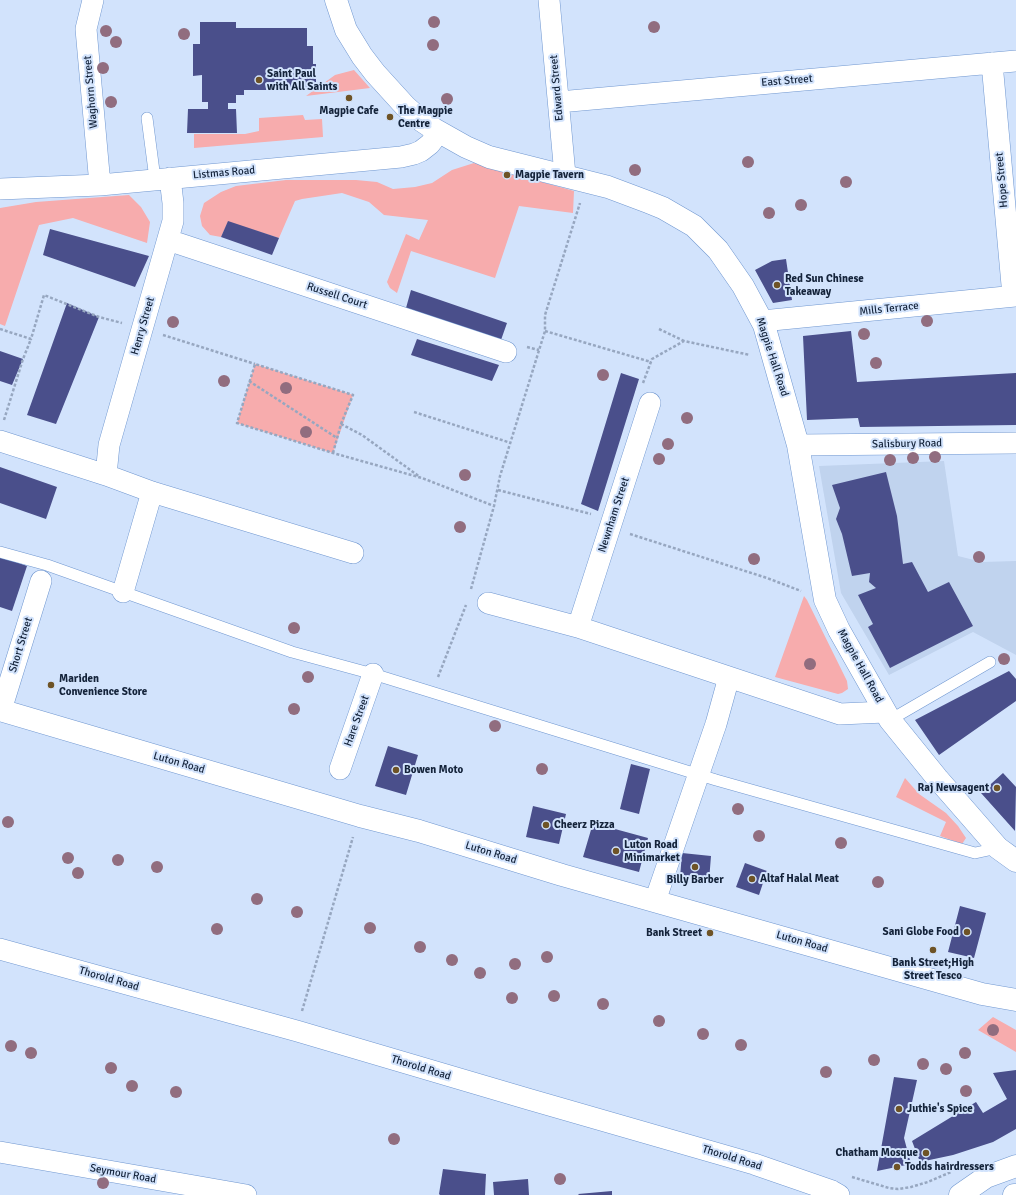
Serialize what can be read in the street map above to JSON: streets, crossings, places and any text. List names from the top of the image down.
{
  "streets": {
    "street": [
      "East Street",
      "Edward Street",
      "Waghorn Street",
      "Listmas Road",
      "Hope Street",
      "Russell Court",
      "Mills Terrace",
      "Henry Street",
      "Magpie Hall Road",
      "Salisbury Road",
      "Newnham Street",
      "Short Street",
      "Hare Street",
      "Luton Road",
      "Thorold Road",
      "Seymour Road"
    ]
  },
  "crossings": [
    ["East Street", "Edward Street"],
    ["East Street", "Hope Street"],
    ["Edward Street", "Magpie Hall Road"],
    ["Waghorn Street", "Listmas Road"],
    ["Listmas Road", "Henry Street"],
    ["Listmas Road", "Magpie Hall Road"],
    ["Hope Street", "Mills Terrace"],
    ["Russell Court", "Henry Street"],
    ["Mills Terrace", "Magpie Hall Road"],
    ["Magpie Hall Road", "Salisbury Road"],
    ["Short Street", "Luton Road"]
  ],
  "places": [
    "Saint Paul with All Saints",
    "Magpie Cafe",
    "The Magpie Centre",
    "Magpie Tavern",
    "Red Sun Chinese Takeaway",
    "Mariden Convenience Store",
    "Bowen Moto",
    "Raj Newsagent",
    "Cheerz Pizza",
    "Luton Road Minimarket",
    "Billy Barber",
    "Altaf Halal Meat",
    "Sani Globe Food",
    "Bank Street",
    "Bank Street;High Street Tesco",
    "Juthie's Spice",
    "Chatham Mosque",
    "Todds hairdressers"
  ]
}
